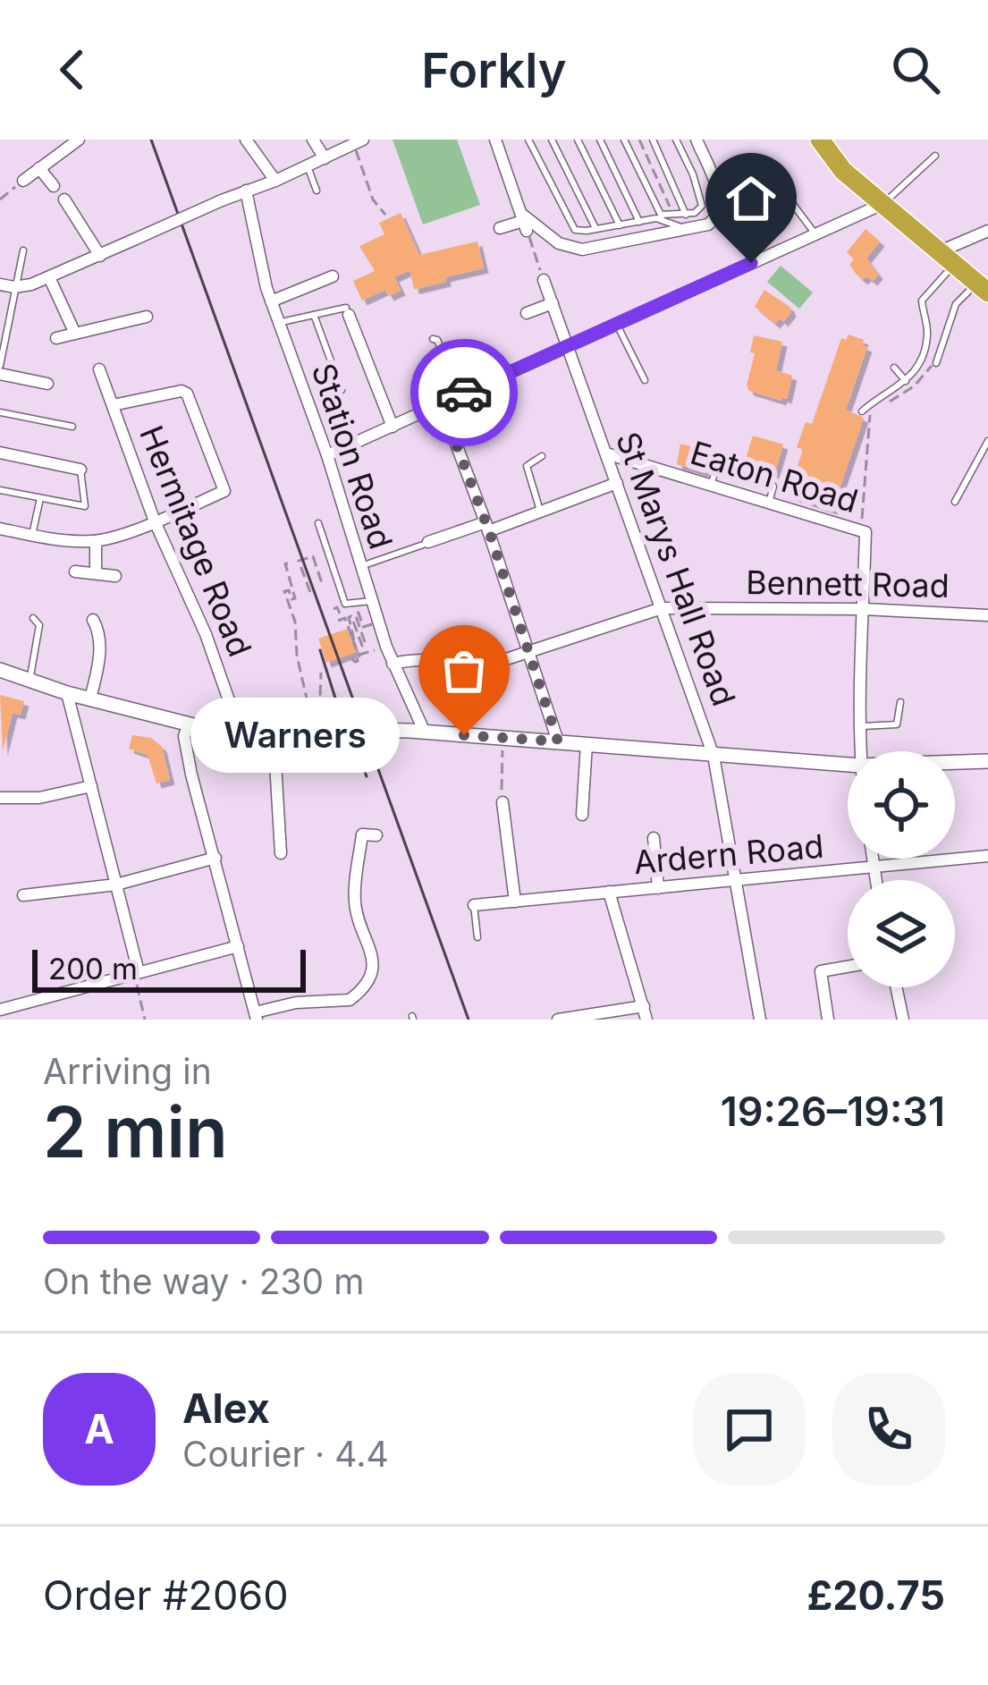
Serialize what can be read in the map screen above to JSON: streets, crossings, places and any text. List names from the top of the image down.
{
  "streets": {
    "street": [
      "Station Road",
      "Eaton Road",
      "Hermitage Road",
      "St Marys Hall Road",
      "Bennett Road",
      "Ardern Road"
    ]
  },
  "crossings": [
    ["Station Road", "Bennett Road"],
    ["Eaton Road", "St Marys Hall Road"],
    ["St Marys Hall Road", "Bennett Road"],
    ["St Marys Hall Road", "Ardern Road"]
  ],
  "places": ["Warners"],
  "scale_bar": "200 m",
  "page": {
    "header": "Forkly",
    "bubble": "Warners",
    "scale": "200 m",
    "heading": ["2 min", "Arriving in", "19:26–19:31"],
    "panel": [
      "Alex",
      "Courier · 4.4",
      "Order #2060",
      "£20.75"
    ],
    "bar": "On the way · 230 m",
    "round": "A"
  }
}
